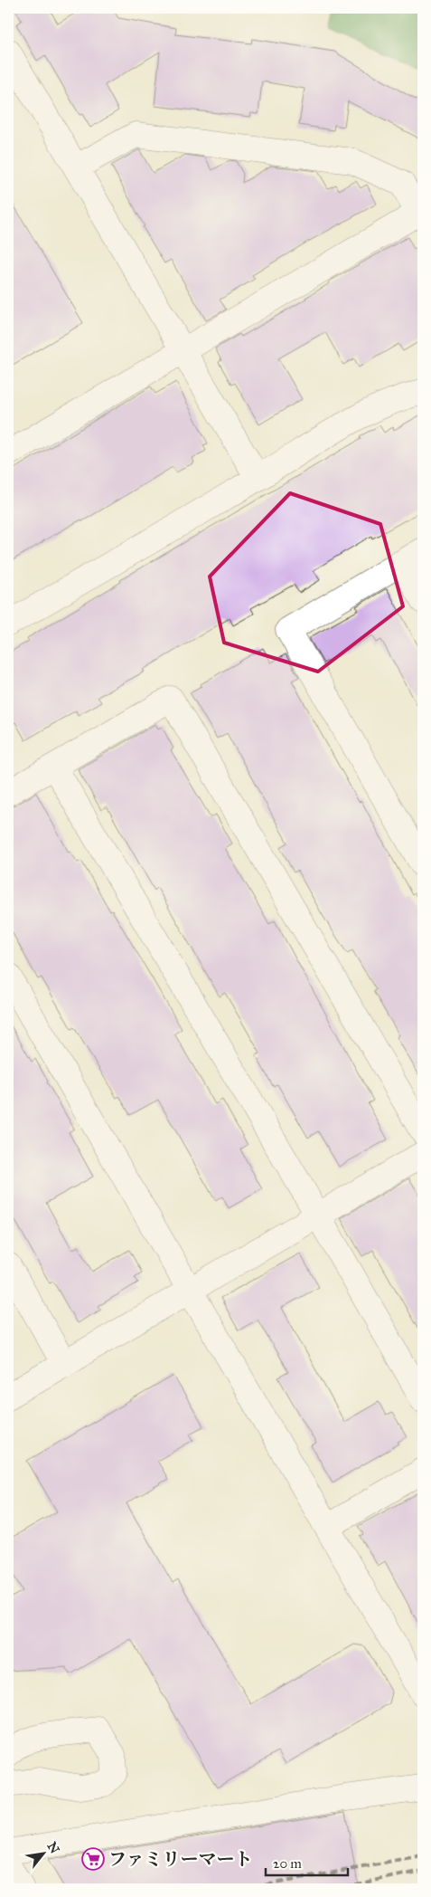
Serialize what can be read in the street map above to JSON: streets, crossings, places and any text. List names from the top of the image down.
{
  "places": {
    "supermarket": ["ファミリーマート"]
  },
  "scale_bar": "20 m",
  "north": "top right"
}
